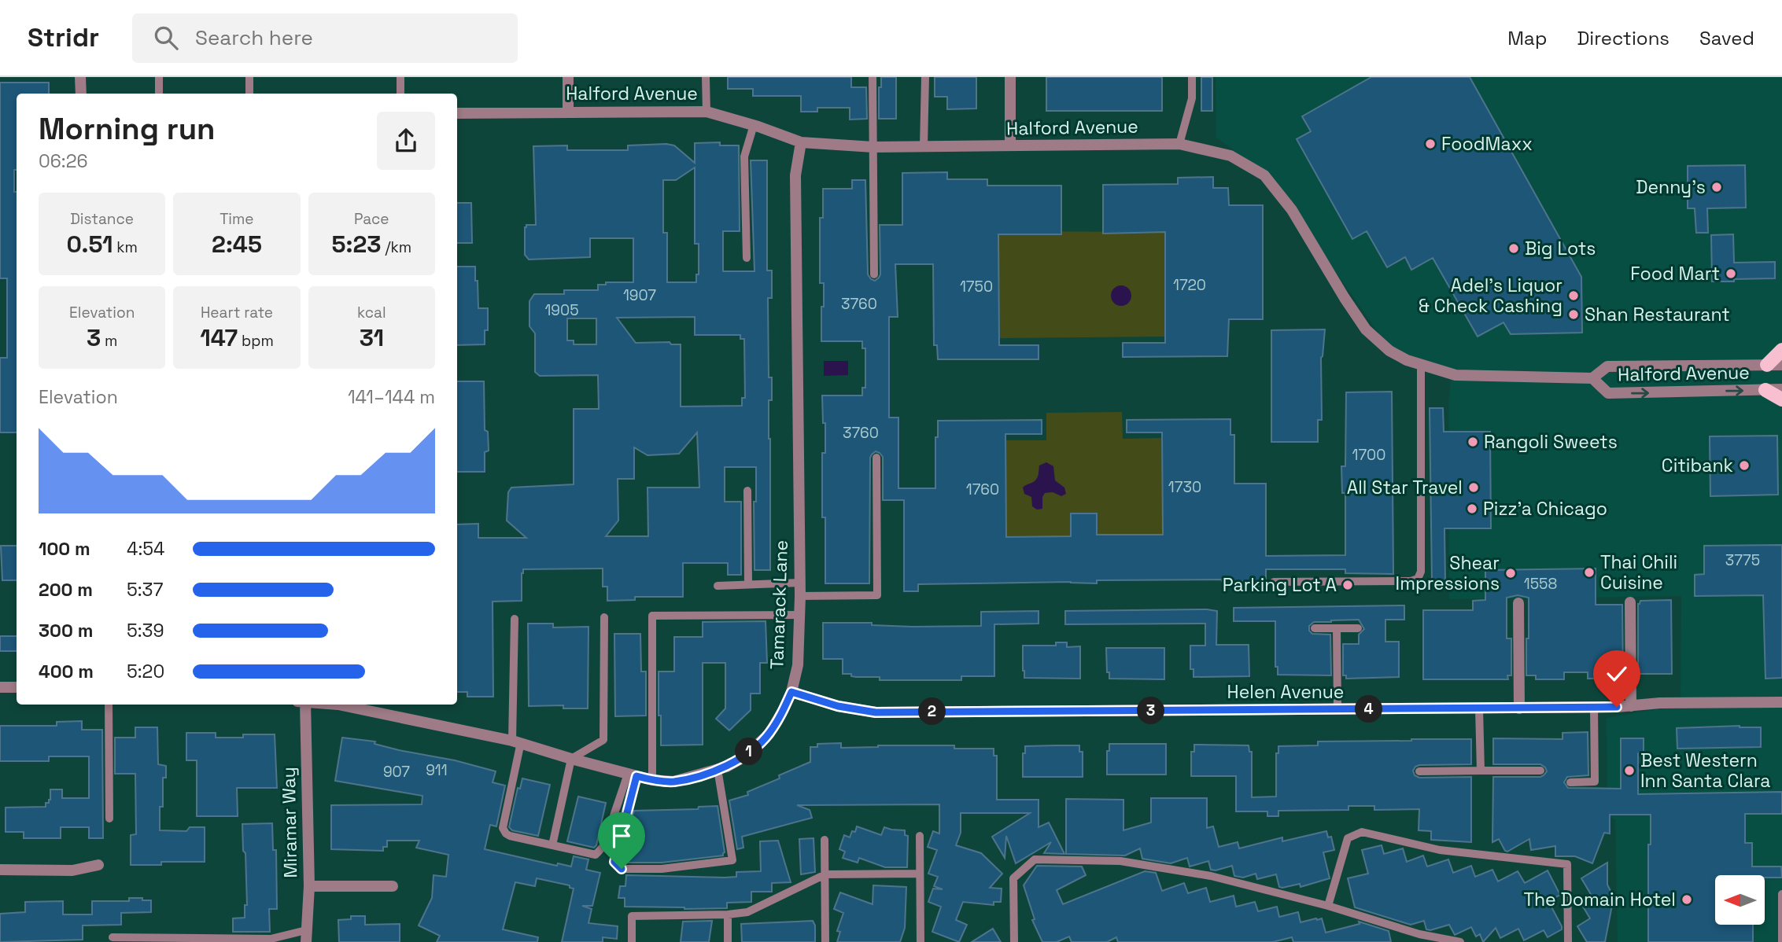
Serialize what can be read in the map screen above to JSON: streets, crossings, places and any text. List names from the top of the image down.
{
  "streets": {
    "street": [
      "Halford Avenue",
      "Tamarack Lane",
      "Helen Avenue",
      "Miramar Way"
    ]
  },
  "crossings": [
    ["Halford Avenue", "Tamarack Lane"],
    ["Tamarack Lane", "Helen Avenue"]
  ],
  "places": [
    "FoodMaxx",
    "Denny's",
    "Big Lots",
    "Food Mart",
    "Adel's Liquor & Check Cashing",
    "Shan Restaurant",
    "Rangoli Sweets",
    "Citibank",
    "All Star Travel",
    "Pizz’a Chicago",
    "Thai Chili Cuisine",
    "Shear Impressions",
    "Parking Lot A",
    "Best Western Inn Santa Clara",
    "The Domain Hotel"
  ],
  "house_numbers": [
    "1720",
    "1750",
    "1907",
    "3760",
    "1905",
    "3760",
    "1700",
    "1730",
    "1760",
    "3775",
    "1558",
    "911",
    "907"
  ],
  "north": "left",
  "page": {
    "header": "Stridr",
    "search": "Search here",
    "nav": ["Map", "Directions", "Saved"],
    "heading": ["Morning run", "06:26"],
    "stats": [
      ["Distance", "0.51 km"],
      ["Time", "2:45"],
      ["Pace", "5:23 /km"],
      ["Elevation", "3 m"],
      ["Heart rate", "147 bpm"],
      ["kcal", "31"]
    ],
    "chart": ["Elevation", "141–144 m"],
    "list": [
      {
        "name": "100 m",
        "note": "4:54"
      },
      {
        "name": "200 m",
        "note": "5:37"
      },
      {
        "name": "300 m",
        "note": "5:39"
      },
      {
        "name": "400 m",
        "note": "5:20"
      }
    ],
    "pins": [
      "4",
      "3",
      "2",
      "1"
    ]
  }
}
